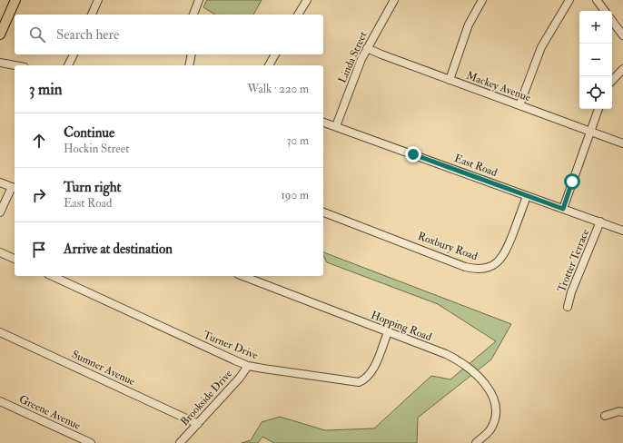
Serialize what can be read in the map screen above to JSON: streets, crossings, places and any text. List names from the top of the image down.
{
  "streets": {
    "street": [
      "Linda Street",
      "Mackey Avenue",
      "East Road",
      "Roxbury Road",
      "Trotter Terrace",
      "Hopping Road",
      "Turner Drive",
      "Sumner Avenue",
      "Brookside Drive",
      "Greene Avenue"
    ]
  },
  "crossings": [
    ["Linda Street", "Mackey Avenue"],
    ["Linda Street", "East Road"],
    ["East Road", "Roxbury Road"],
    ["East Road", "Trotter Terrace"],
    ["Hopping Road", "Turner Drive"],
    ["Turner Drive", "Brookside Drive"],
    ["Sumner Avenue", "Brookside Drive"]
  ],
  "page": {
    "map_buttons": ["+", "−"],
    "search": "Search here",
    "heading": ["3 min", "Walk · 220 m"],
    "list": [
      ["Continue", "Hockin Street", "30 m"],
      ["Turn right", "East Road", "190 m"],
      "Arrive at destination"
    ]
  }
}
